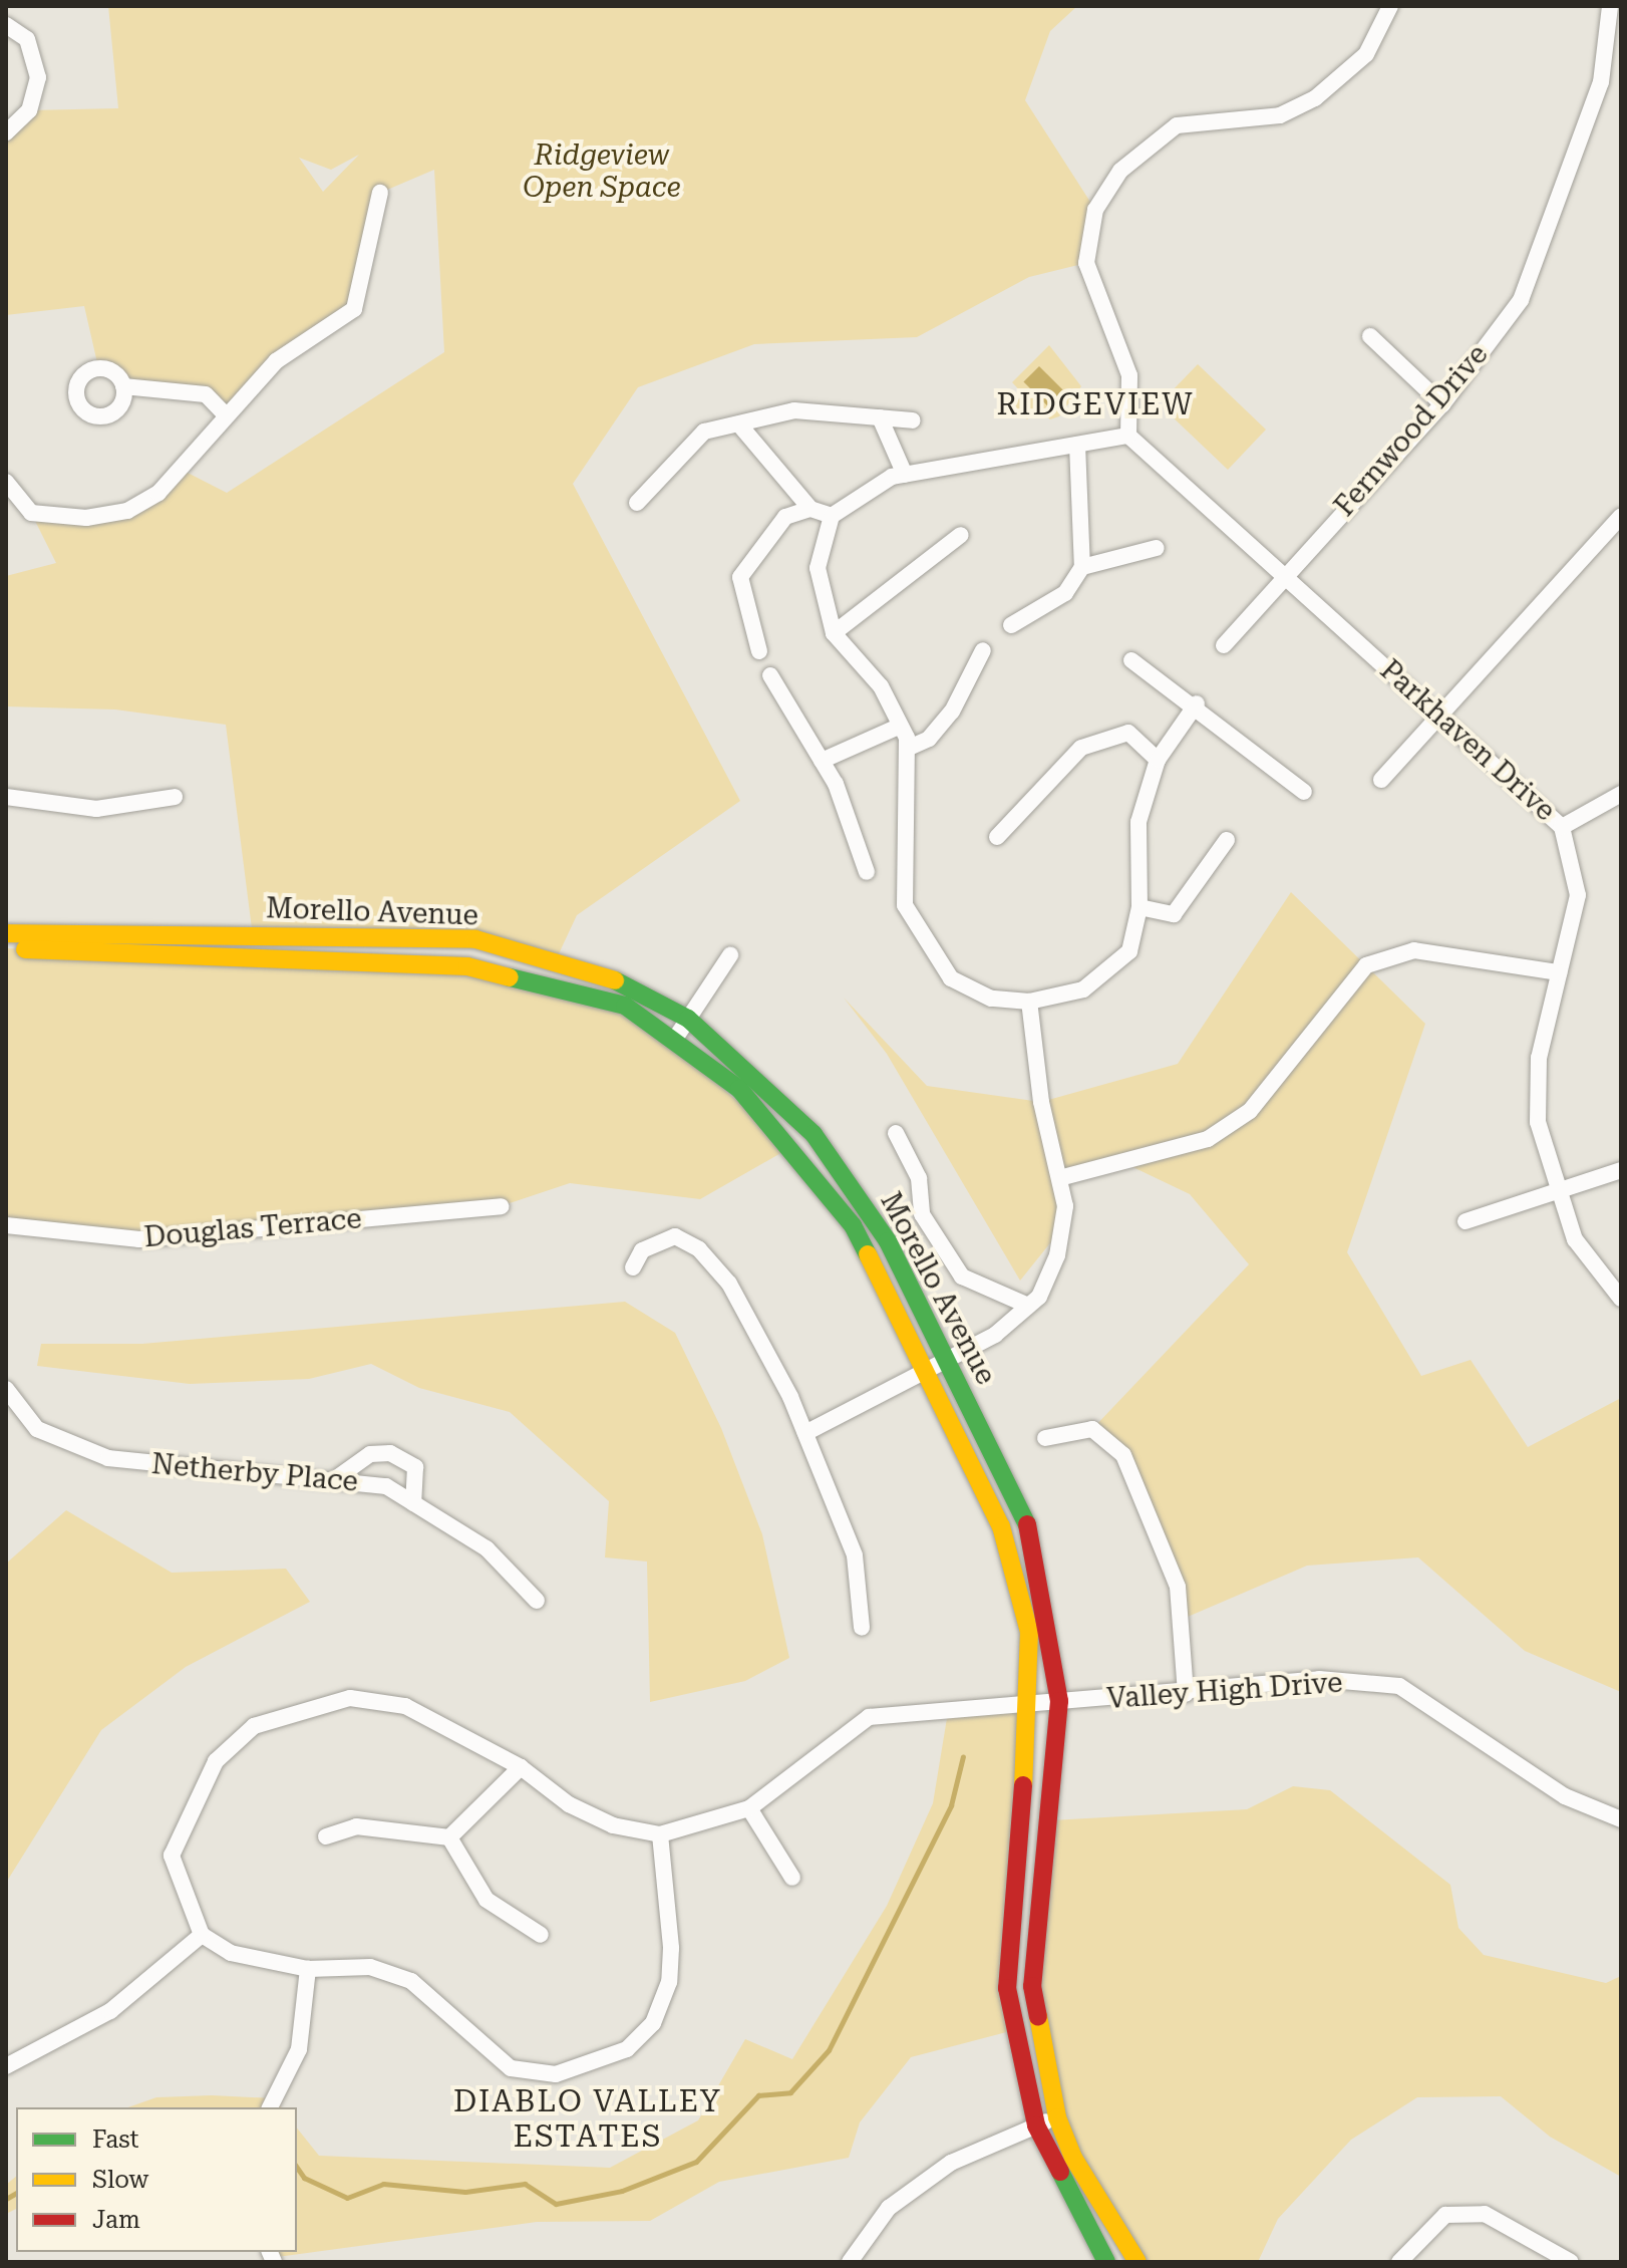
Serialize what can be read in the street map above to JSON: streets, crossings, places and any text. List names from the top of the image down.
{
  "streets": {
    "street": [
      "Fernwood Drive",
      "Parkhaven Drive",
      "Morello Avenue",
      "Douglas Terrace",
      "Netherby Place",
      "Valley High Drive"
    ]
  },
  "crossings": [
    ["Fernwood Drive", "Parkhaven Drive"],
    ["Morello Avenue", "Valley High Drive"]
  ],
  "districts": ["RIDGEVIEW", "DIABLO VALLEY ESTATES"],
  "parks": ["Ridgeview Open Space"],
  "legend": ["Fast", "Slow", "Jam"]
}
